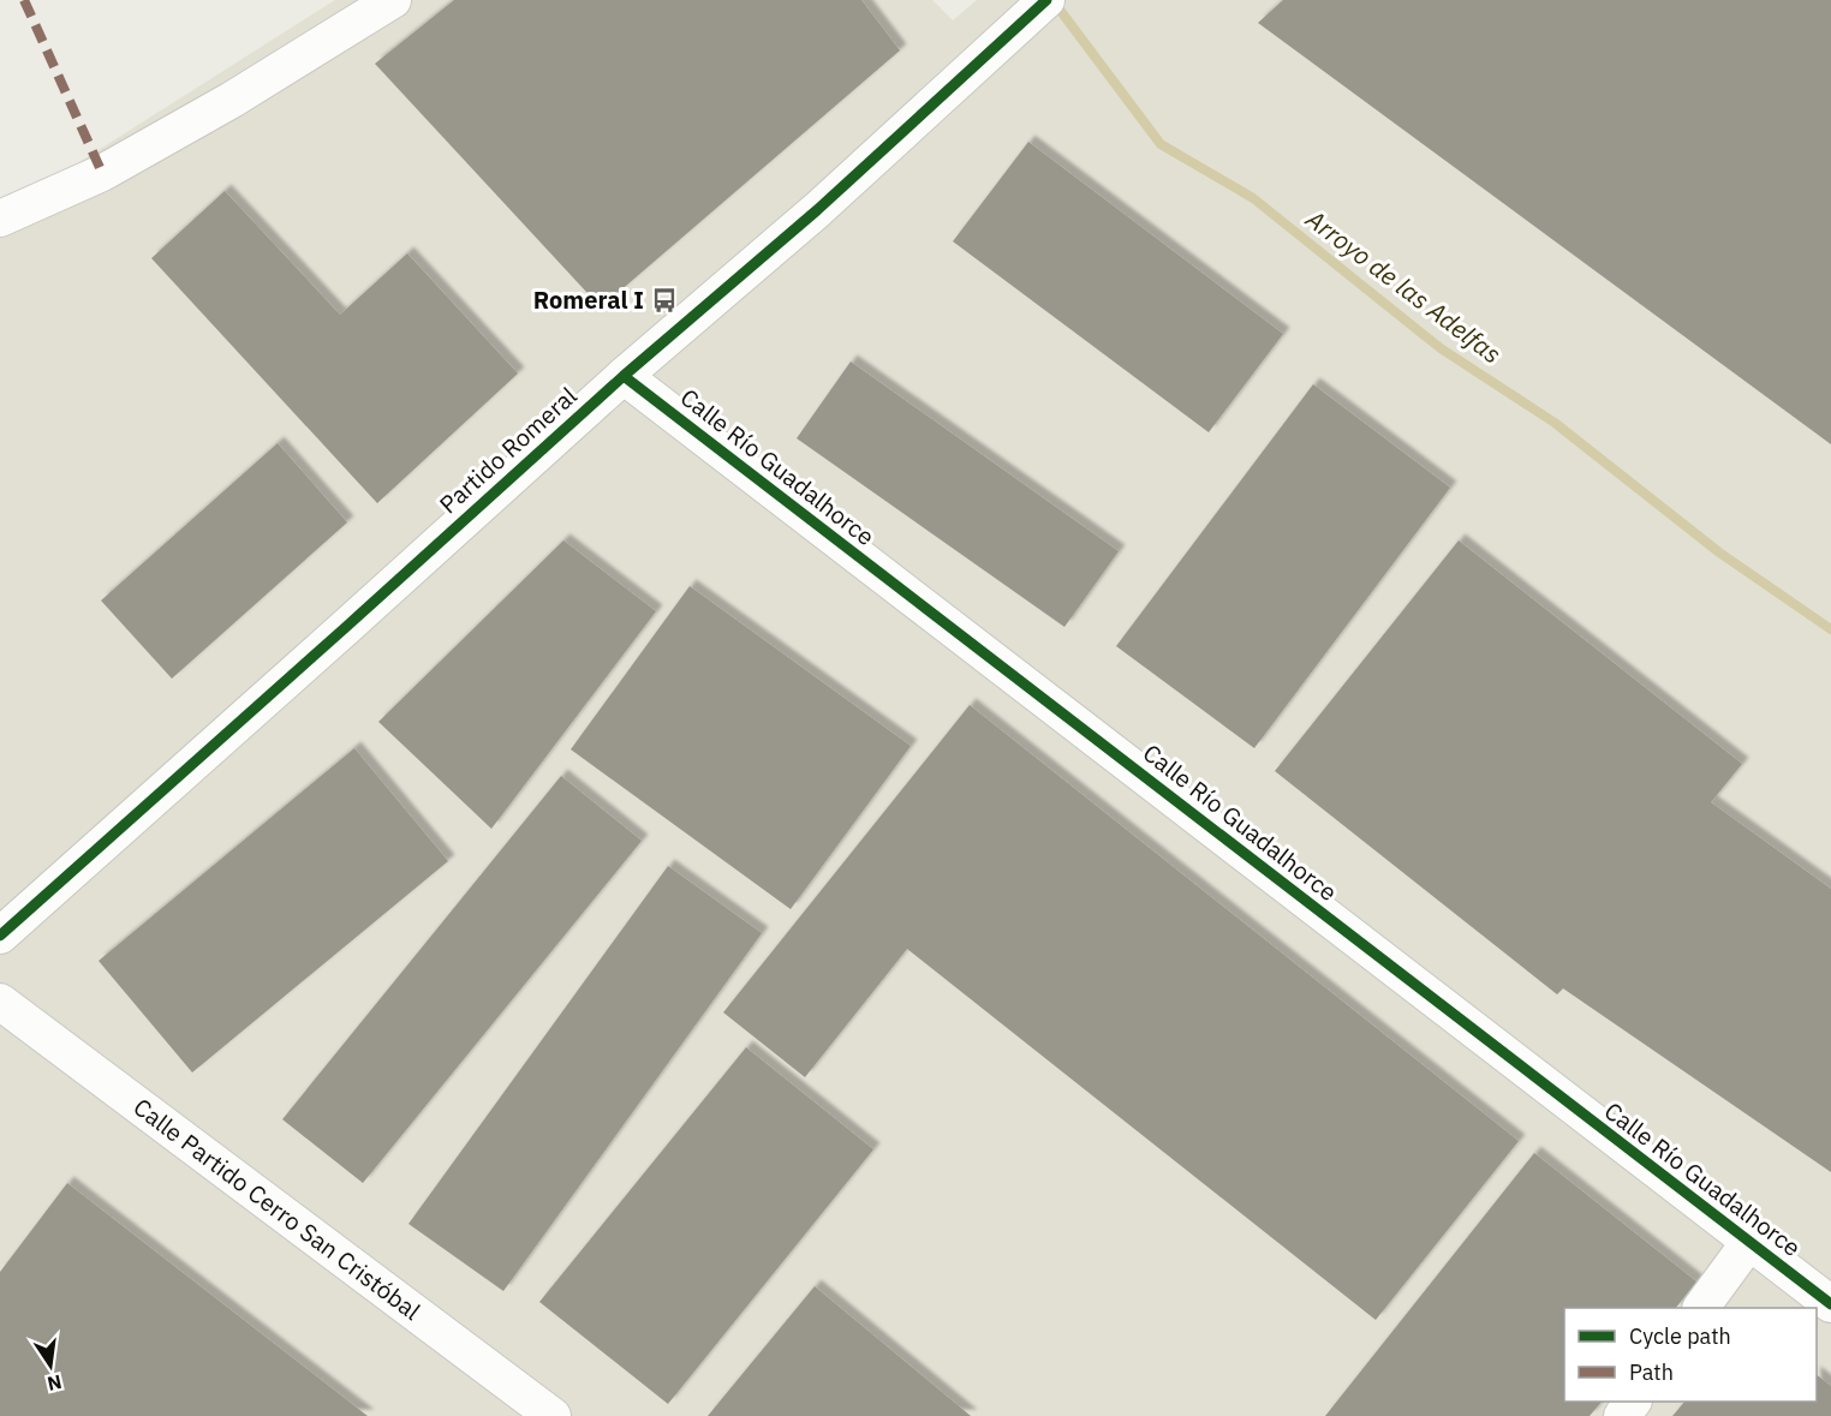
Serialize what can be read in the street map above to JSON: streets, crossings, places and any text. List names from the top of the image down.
{
  "streets": {
    "street": ["Partido Romeral", "Calle Río Guadalhorce", "Calle Partido Cerro San Cristóbal"]
  },
  "crossings": [
    ["Partido Romeral", "Calle Río Guadalhorce"]
  ],
  "water": ["Arroyo de las Adelfas"],
  "places": {
    "bus stop": ["Romeral I"]
  },
  "legend": ["Cycle path", "Path"],
  "north": "bottom"
}
